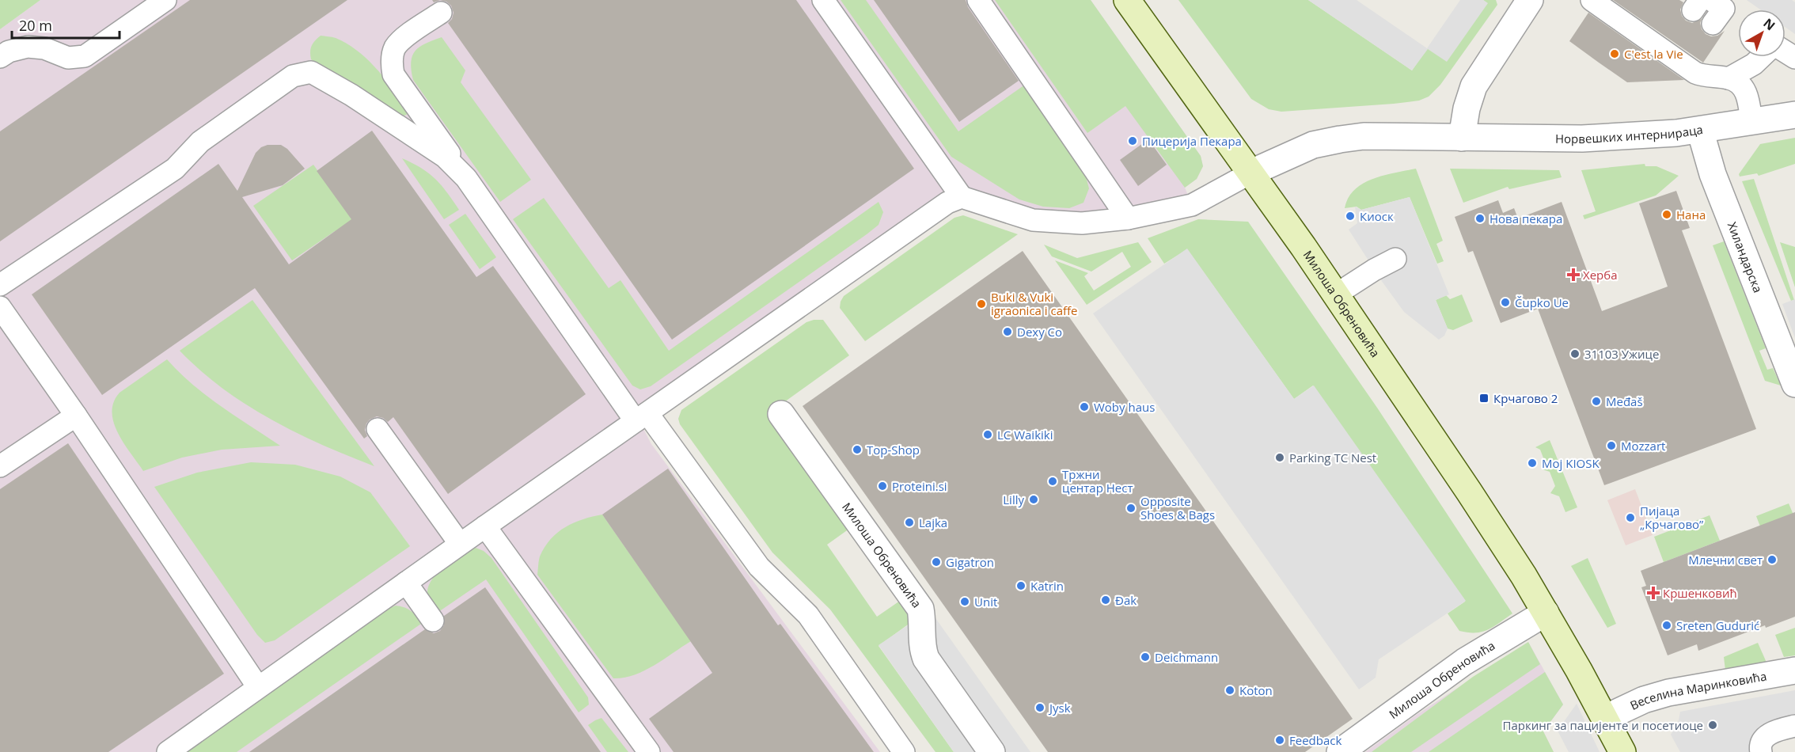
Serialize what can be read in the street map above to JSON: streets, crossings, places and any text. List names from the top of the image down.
{
  "streets": {
    "street": [
      "Норвешких интернираца",
      "Хиландарска",
      "Милоша Обреновића",
      "Веселина Маринковића"
    ]
  },
  "crossings": [
    ["Норвешких интернираца", "Хиландарска"],
    ["Норвешких интернираца", "Милоша Обреновића"],
    ["Милоша Обреновића", "Веселина Маринковића"]
  ],
  "places": {
    "other": [
      "C'est la Vie",
      "Пицерија Пекара",
      "Нана",
      "Киоск",
      "Нова пекара",
      "Čupko Ue",
      "Buki & Vuki igraonica i caffe",
      "Dexy Co",
      "31103 Ужице",
      "Međaš",
      "Woby haus",
      "LC Waikiki",
      "Mozzart",
      "Top-Shop",
      "Parking TC Nest",
      "Moj KIOSK",
      "Тржни центар Нест",
      "Proteini.si",
      "Lilly",
      "Opposite Shoes & Bags",
      "Пијаца „Крчагово”",
      "Lajka",
      "Млечни свет",
      "Gigatron",
      "Katrin",
      "Đak",
      "Unit",
      "Sreten Gudurić",
      "Deichmann",
      "Koton",
      "Jysk",
      "Паркинг за пацијенте и посетиоце",
      "Feedback"
    ],
    "health": ["Херба", "Кршенковић"],
    "transit": ["Крчагово 2"]
  },
  "scale_bar": "20 m",
  "north": "top right"
}
